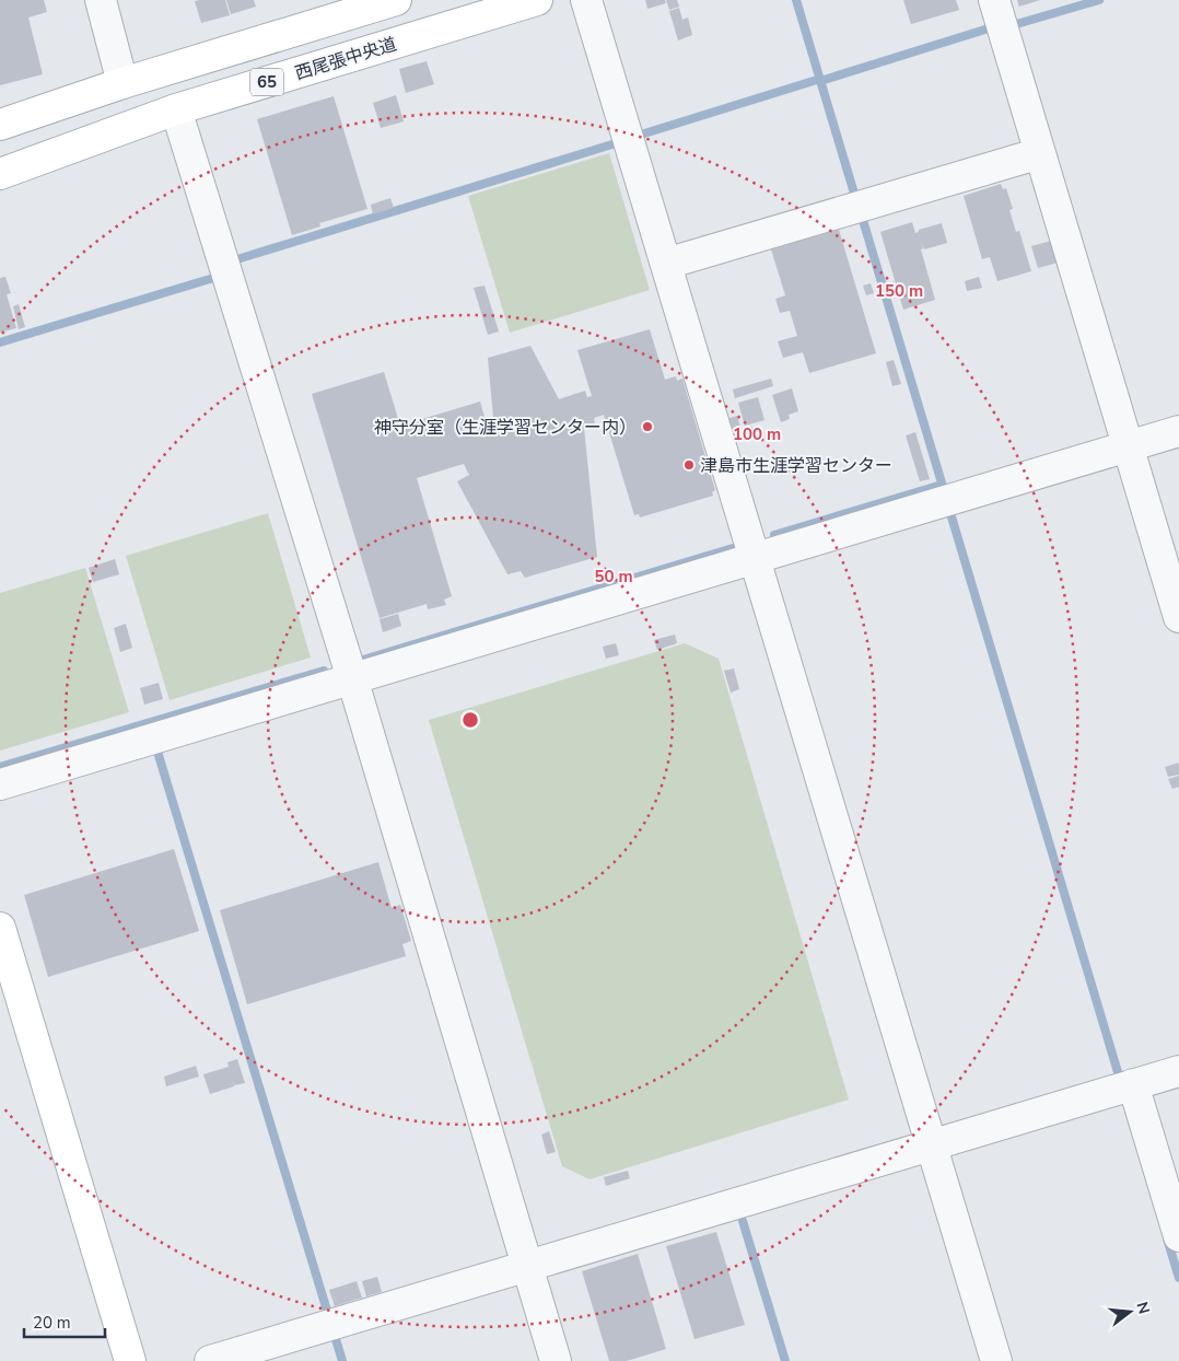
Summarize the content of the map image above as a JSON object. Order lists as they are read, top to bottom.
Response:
{
  "streets": {
    "main road": ["西尾張中央道", "65"]
  },
  "places": ["神守分室（生涯学習センター内）", "津島市生涯学習センター"],
  "scale_bar": "20 m",
  "north": "right",
  "rings": ["150 m", "100 m", "50 m"]
}
